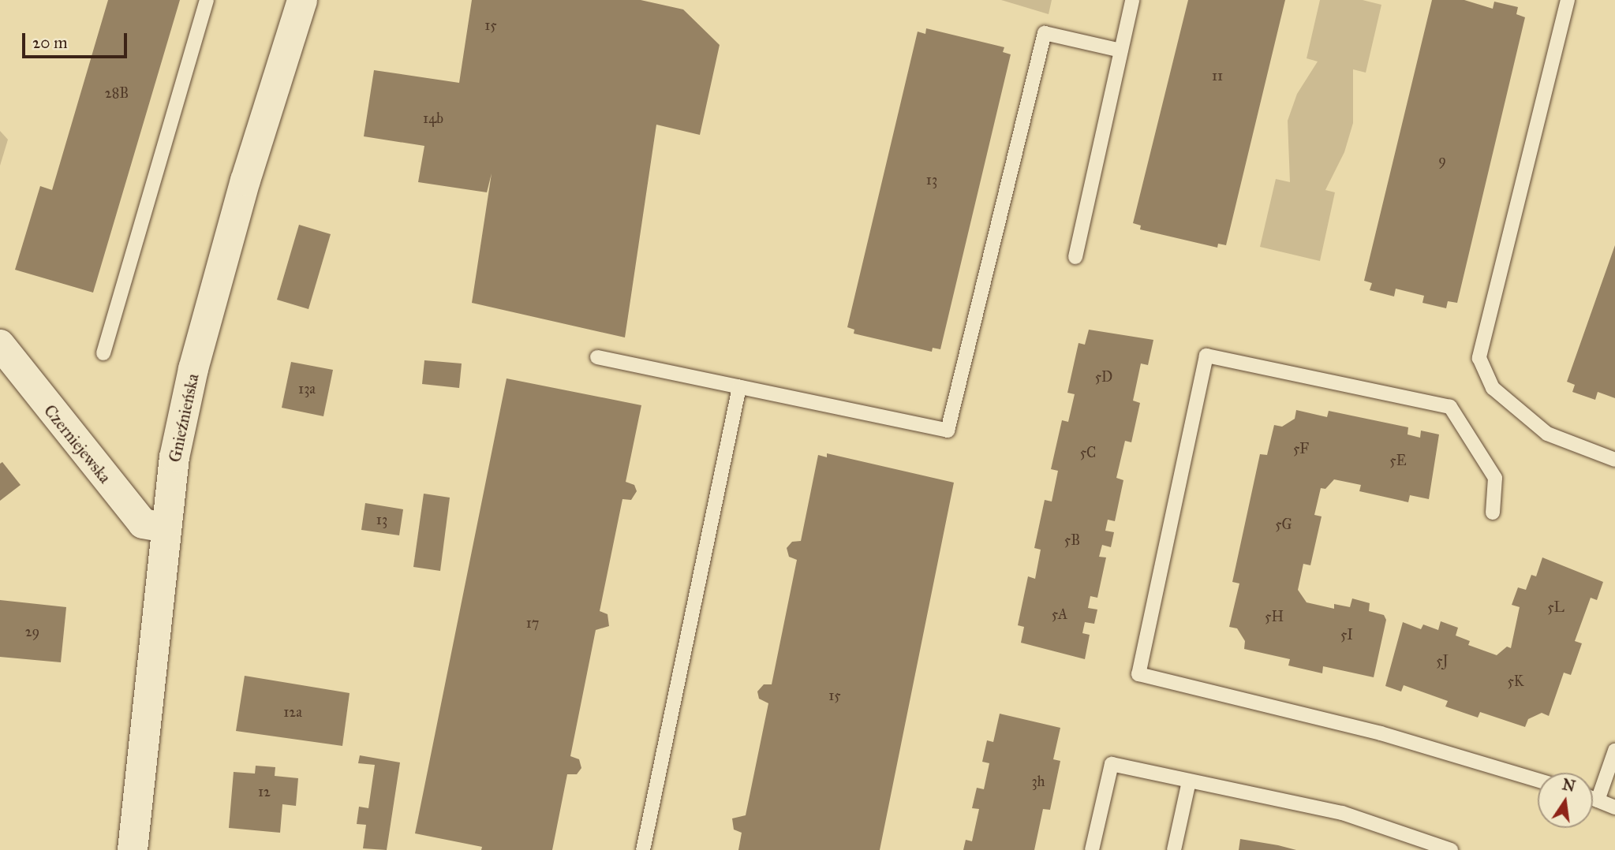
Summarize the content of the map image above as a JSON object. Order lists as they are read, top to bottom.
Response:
{
  "streets": {
    "street": ["Gnieźnieńska", "Czerniejewska"]
  },
  "crossings": [
    ["Gnieźnieńska", "Czerniejewska"]
  ],
  "house_numbers": [
    "15",
    "11",
    "28B",
    "14b",
    "9",
    "13",
    "5D",
    "13a",
    "5F",
    "5C",
    "5E",
    "13",
    "5G",
    "5B",
    "5L",
    "5A",
    "5H",
    "17",
    "29",
    "5I",
    "5J",
    "5K",
    "15",
    "12a",
    "3h",
    "12"
  ],
  "scale_bar": "20 m",
  "north": "top"
}
